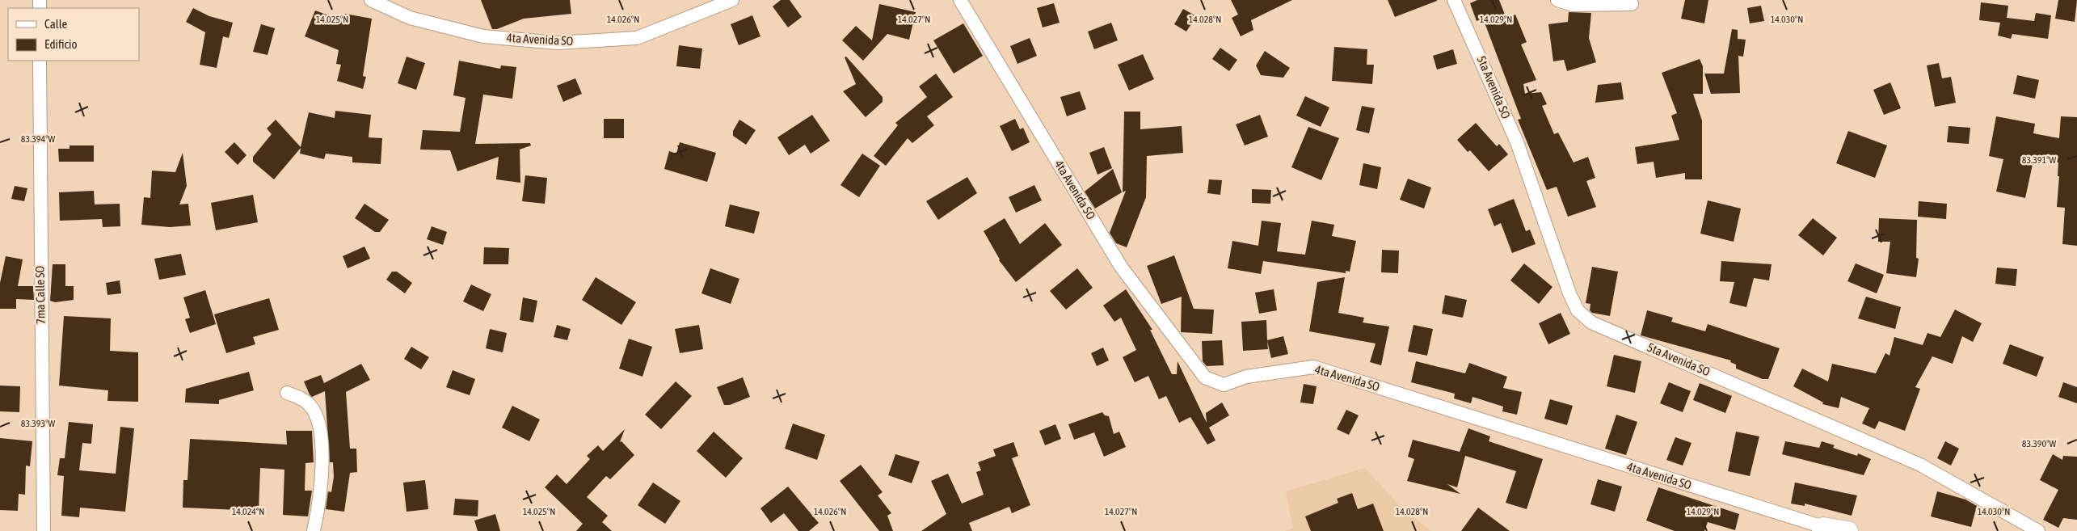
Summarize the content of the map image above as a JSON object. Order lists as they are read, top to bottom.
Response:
{
  "streets": {
    "street": ["4ta Avenida SO", "5ta Avenida SO", "7ma Calle SO"]
  },
  "legend": ["Calle", "Edificio"],
  "coordinates": [
    "14.026°N",
    "14.027°N",
    "14.028°N",
    "14.025°N",
    "14.029°N",
    "14.030°N",
    "83.394°W",
    "83.391°W",
    "83.393°W",
    "83.390°W",
    "14.024°N"
  ]
}
